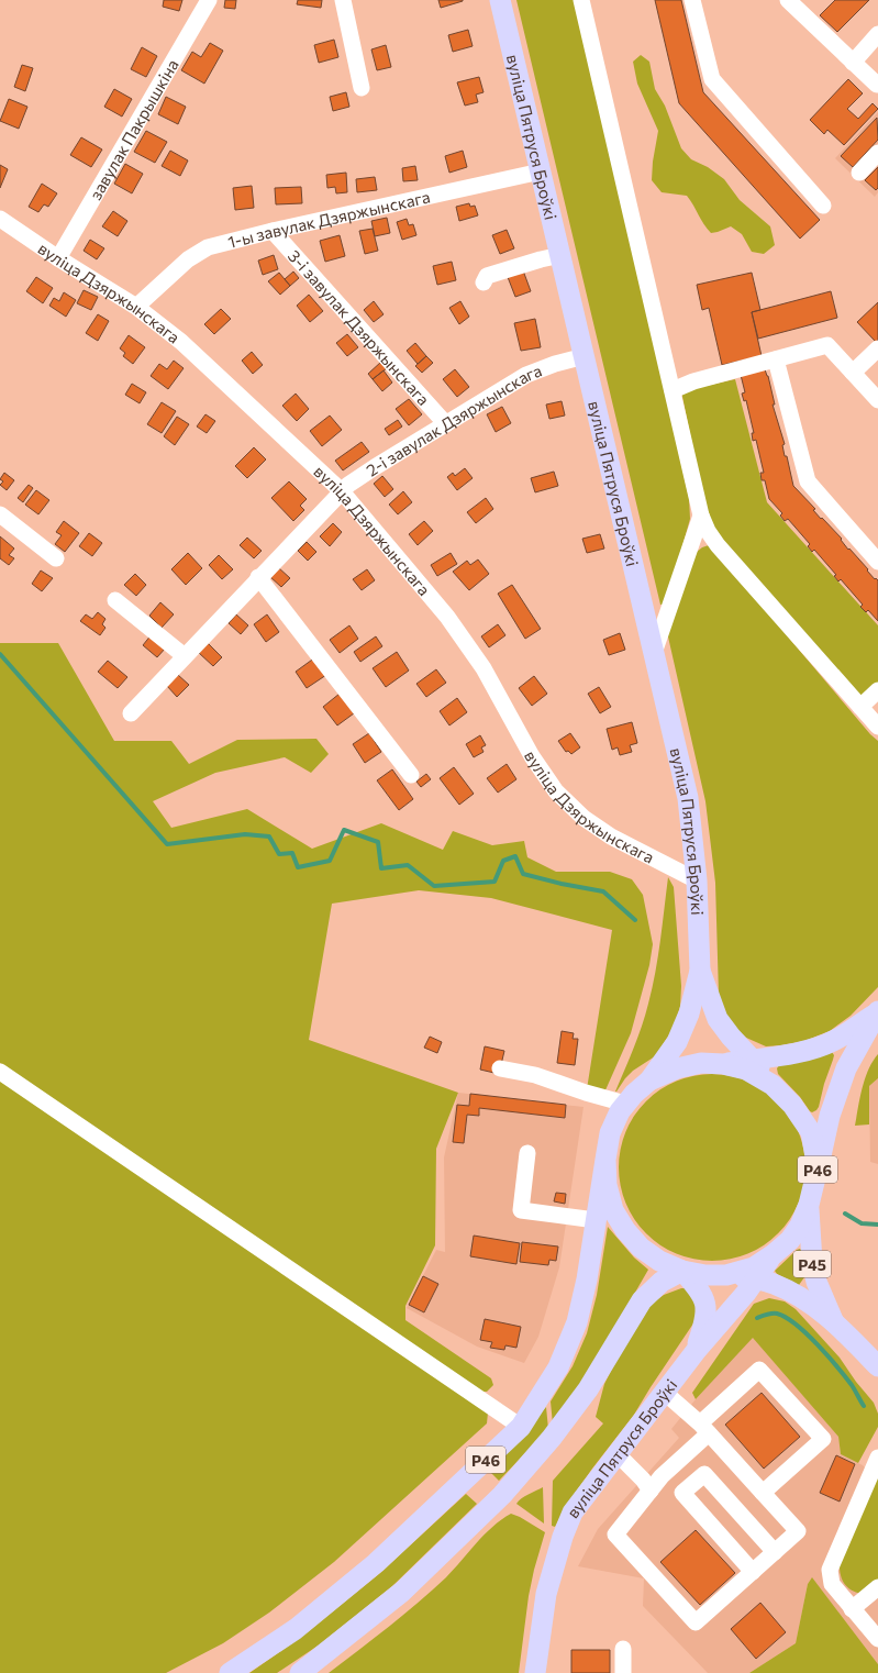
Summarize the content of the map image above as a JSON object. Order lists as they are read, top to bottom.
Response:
{
  "streets": {
    "main road": ["вуліца Пятруся Броўкі", "Р46", "Р45"],
    "street": [
      "завулак Пакрышкіна",
      "1-ы завулак Дзяржынскага",
      "вуліца Дзяржынскага",
      "3-і завулак Дзяржынскага",
      "2-і завулак Дзяржынскага"
    ]
  },
  "crossings": [
    ["завулак Пакрышкіна", "вуліца Дзяржынскага"],
    ["вуліца Пятруся Броўкі", "1-ы завулак Дзяржынскага"],
    ["вуліца Пятруся Броўкі", "вуліца Дзяржынскага"],
    ["вуліца Пятруся Броўкі", "2-і завулак Дзяржынскага"],
    ["вуліца Пятруся Броўкі", "Р46"],
    ["вуліца Пятруся Броўкі", "Р45"],
    ["1-ы завулак Дзяржынскага", "вуліца Дзяржынскага"],
    ["1-ы завулак Дзяржынскага", "3-і завулак Дзяржынскага"],
    ["вуліца Дзяржынскага", "2-і завулак Дзяржынскага"],
    ["3-і завулак Дзяржынскага", "2-і завулак Дзяржынскага"],
    ["Р46", "Р45"]
  ]
}
